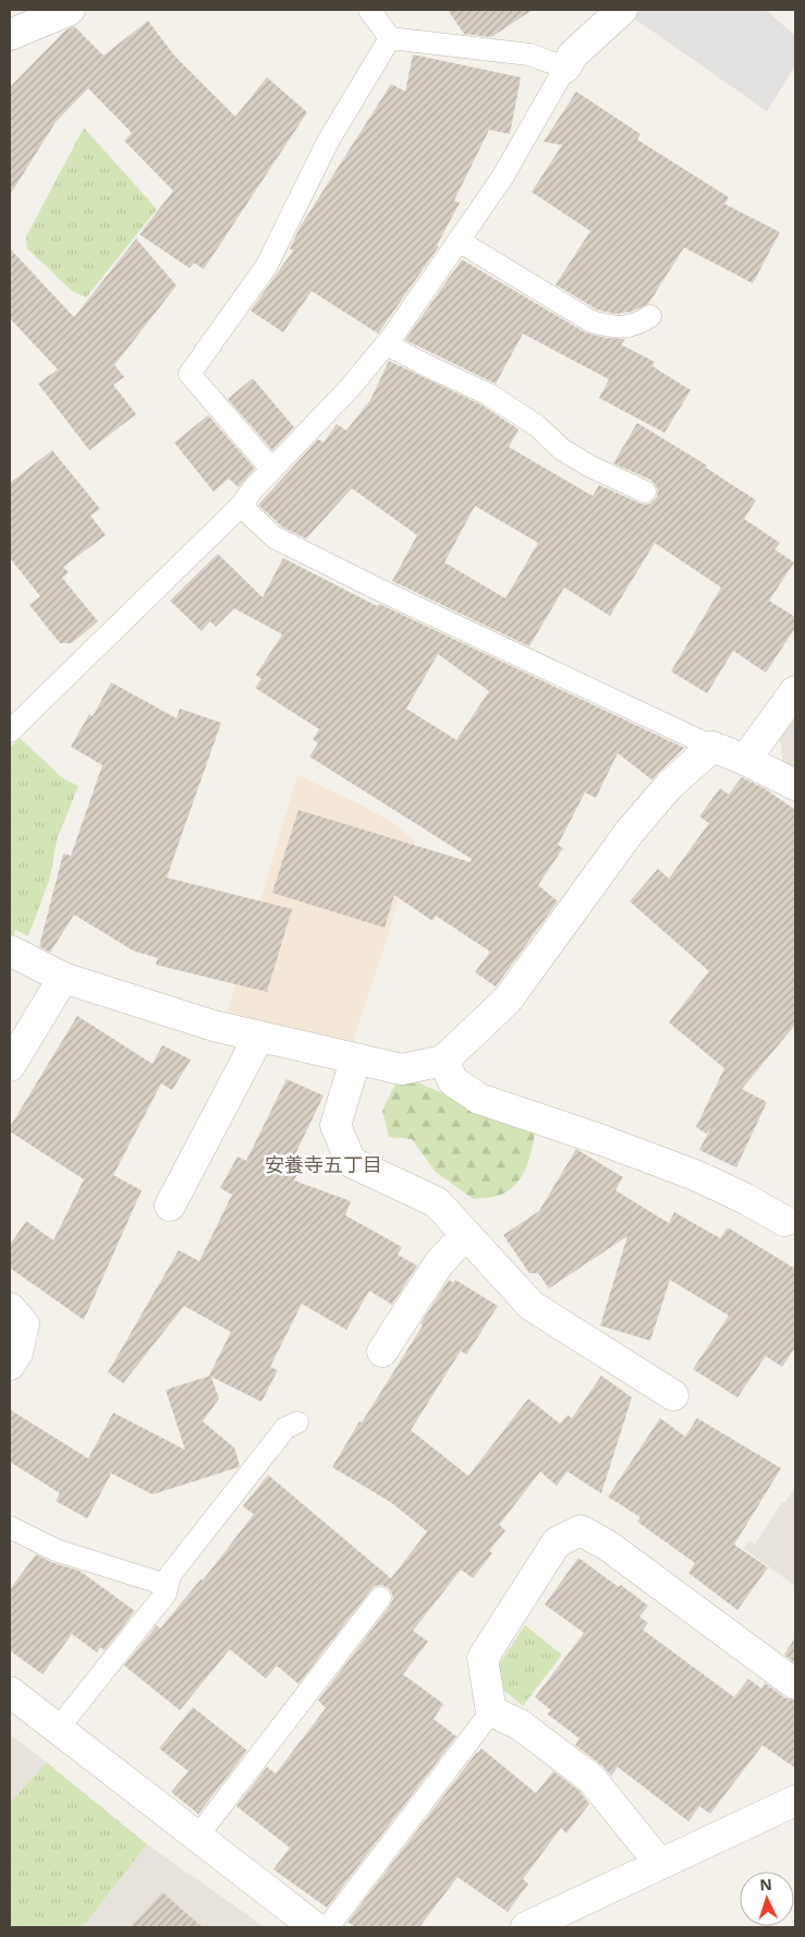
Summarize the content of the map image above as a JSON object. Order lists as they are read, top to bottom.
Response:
{
  "districts": ["安養寺五丁目"],
  "north": "top"
}
